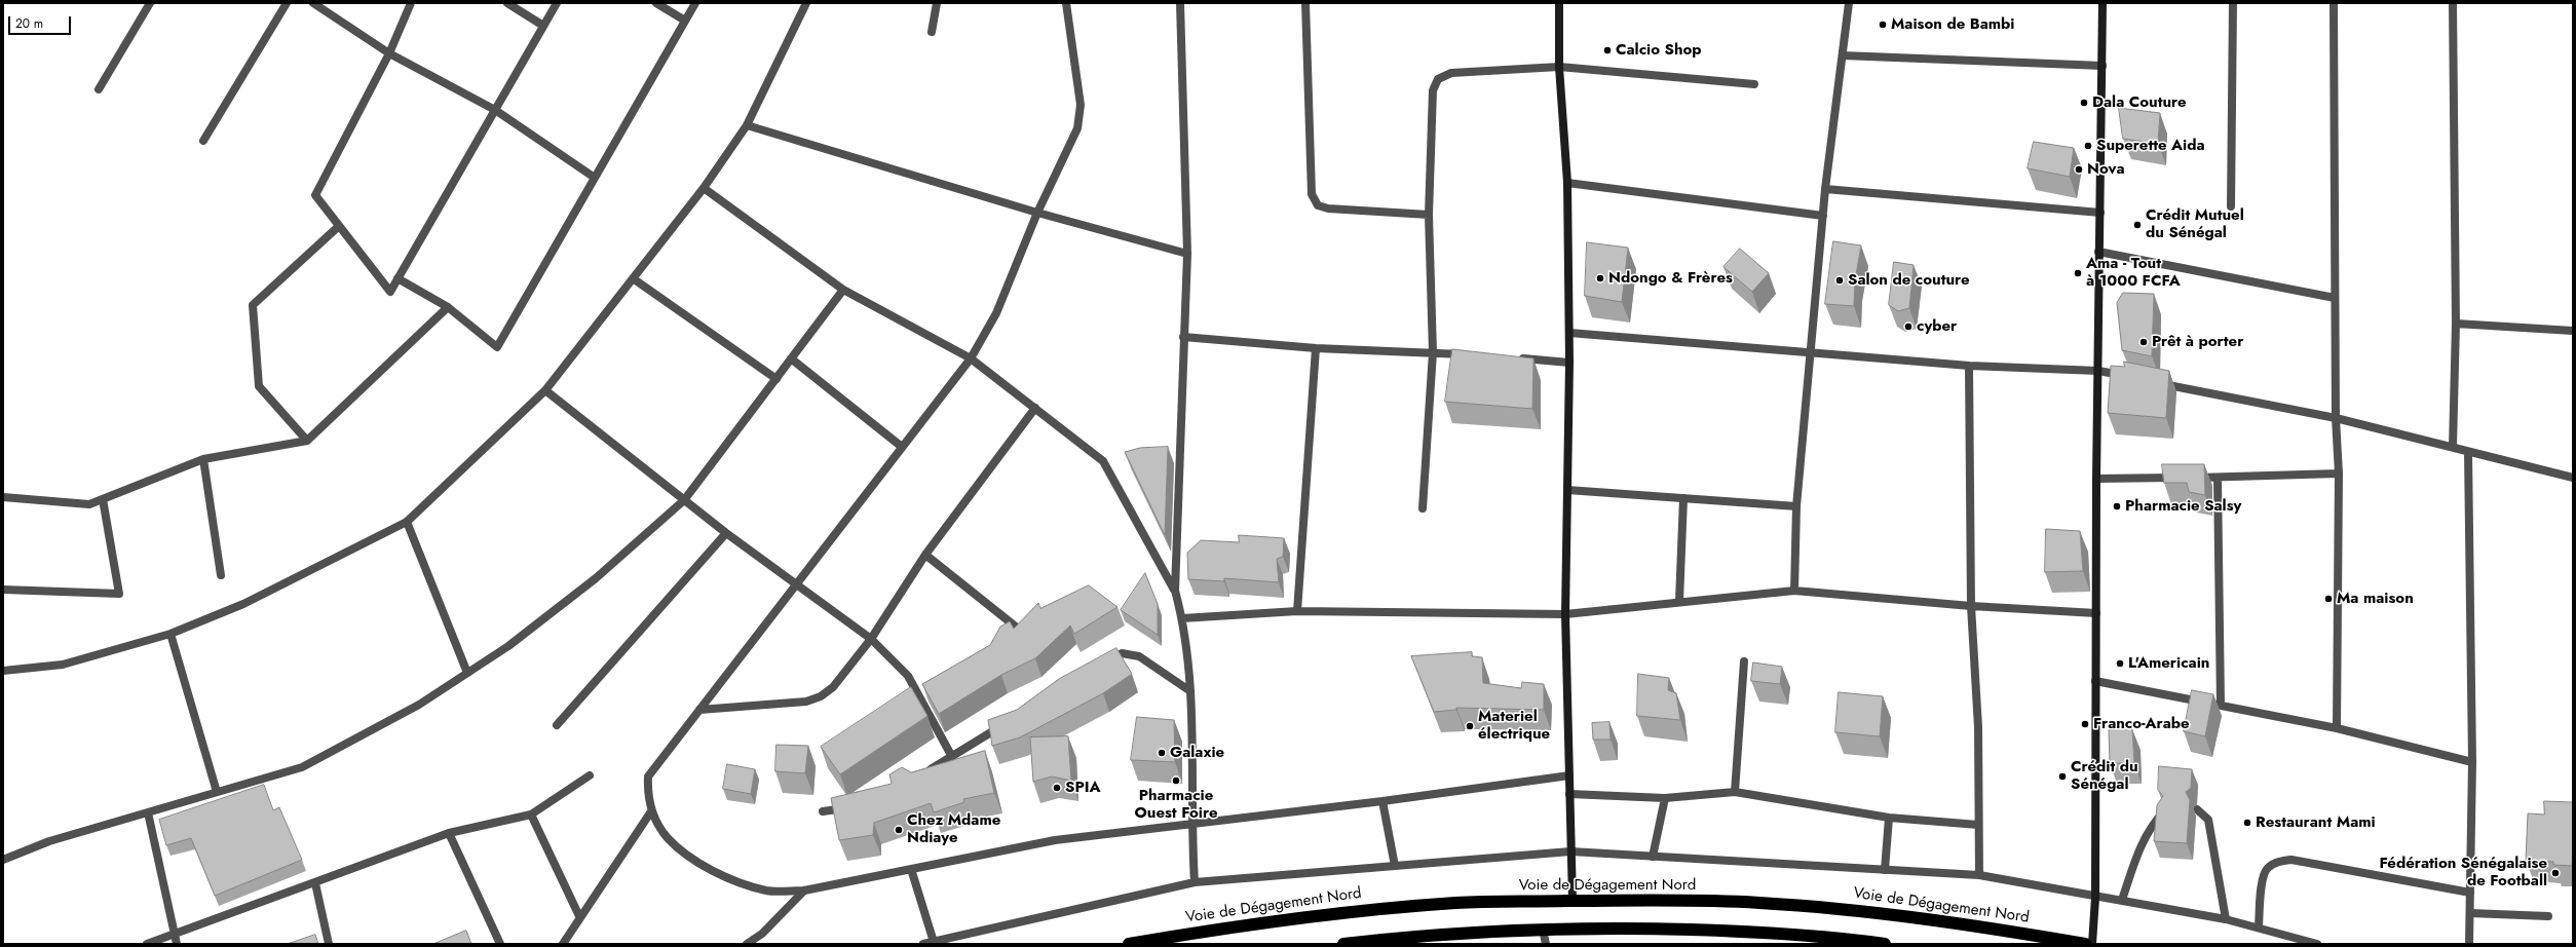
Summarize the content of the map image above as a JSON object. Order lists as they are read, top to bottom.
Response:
{
  "streets": {
    "highway": ["Voie de Dégagement Nord"]
  },
  "places": [
    "Maison de Bambi",
    "Calcio Shop",
    "Dala Couture",
    "Superette Aida",
    "Nova",
    "Crédit Mutuel du Sénégal",
    "Ama - Tout à 1000 FCFA",
    "Ndongo & Frères",
    "Salon de couture",
    "cyber",
    "Prêt à porter",
    "Pharmacie Salsy",
    "Ma maison",
    "L'Americain",
    "Franco-Arabe",
    "Materiel électrique",
    "Galaxie",
    "Crédit du Sénégal",
    "Pharmacie Ouest Foire",
    "SPIA",
    "Restaurant Mami",
    "Chez Mdame Ndiaye",
    "Fédération Sénégalaise de Football"
  ],
  "scale_bar": "20 m"
}
